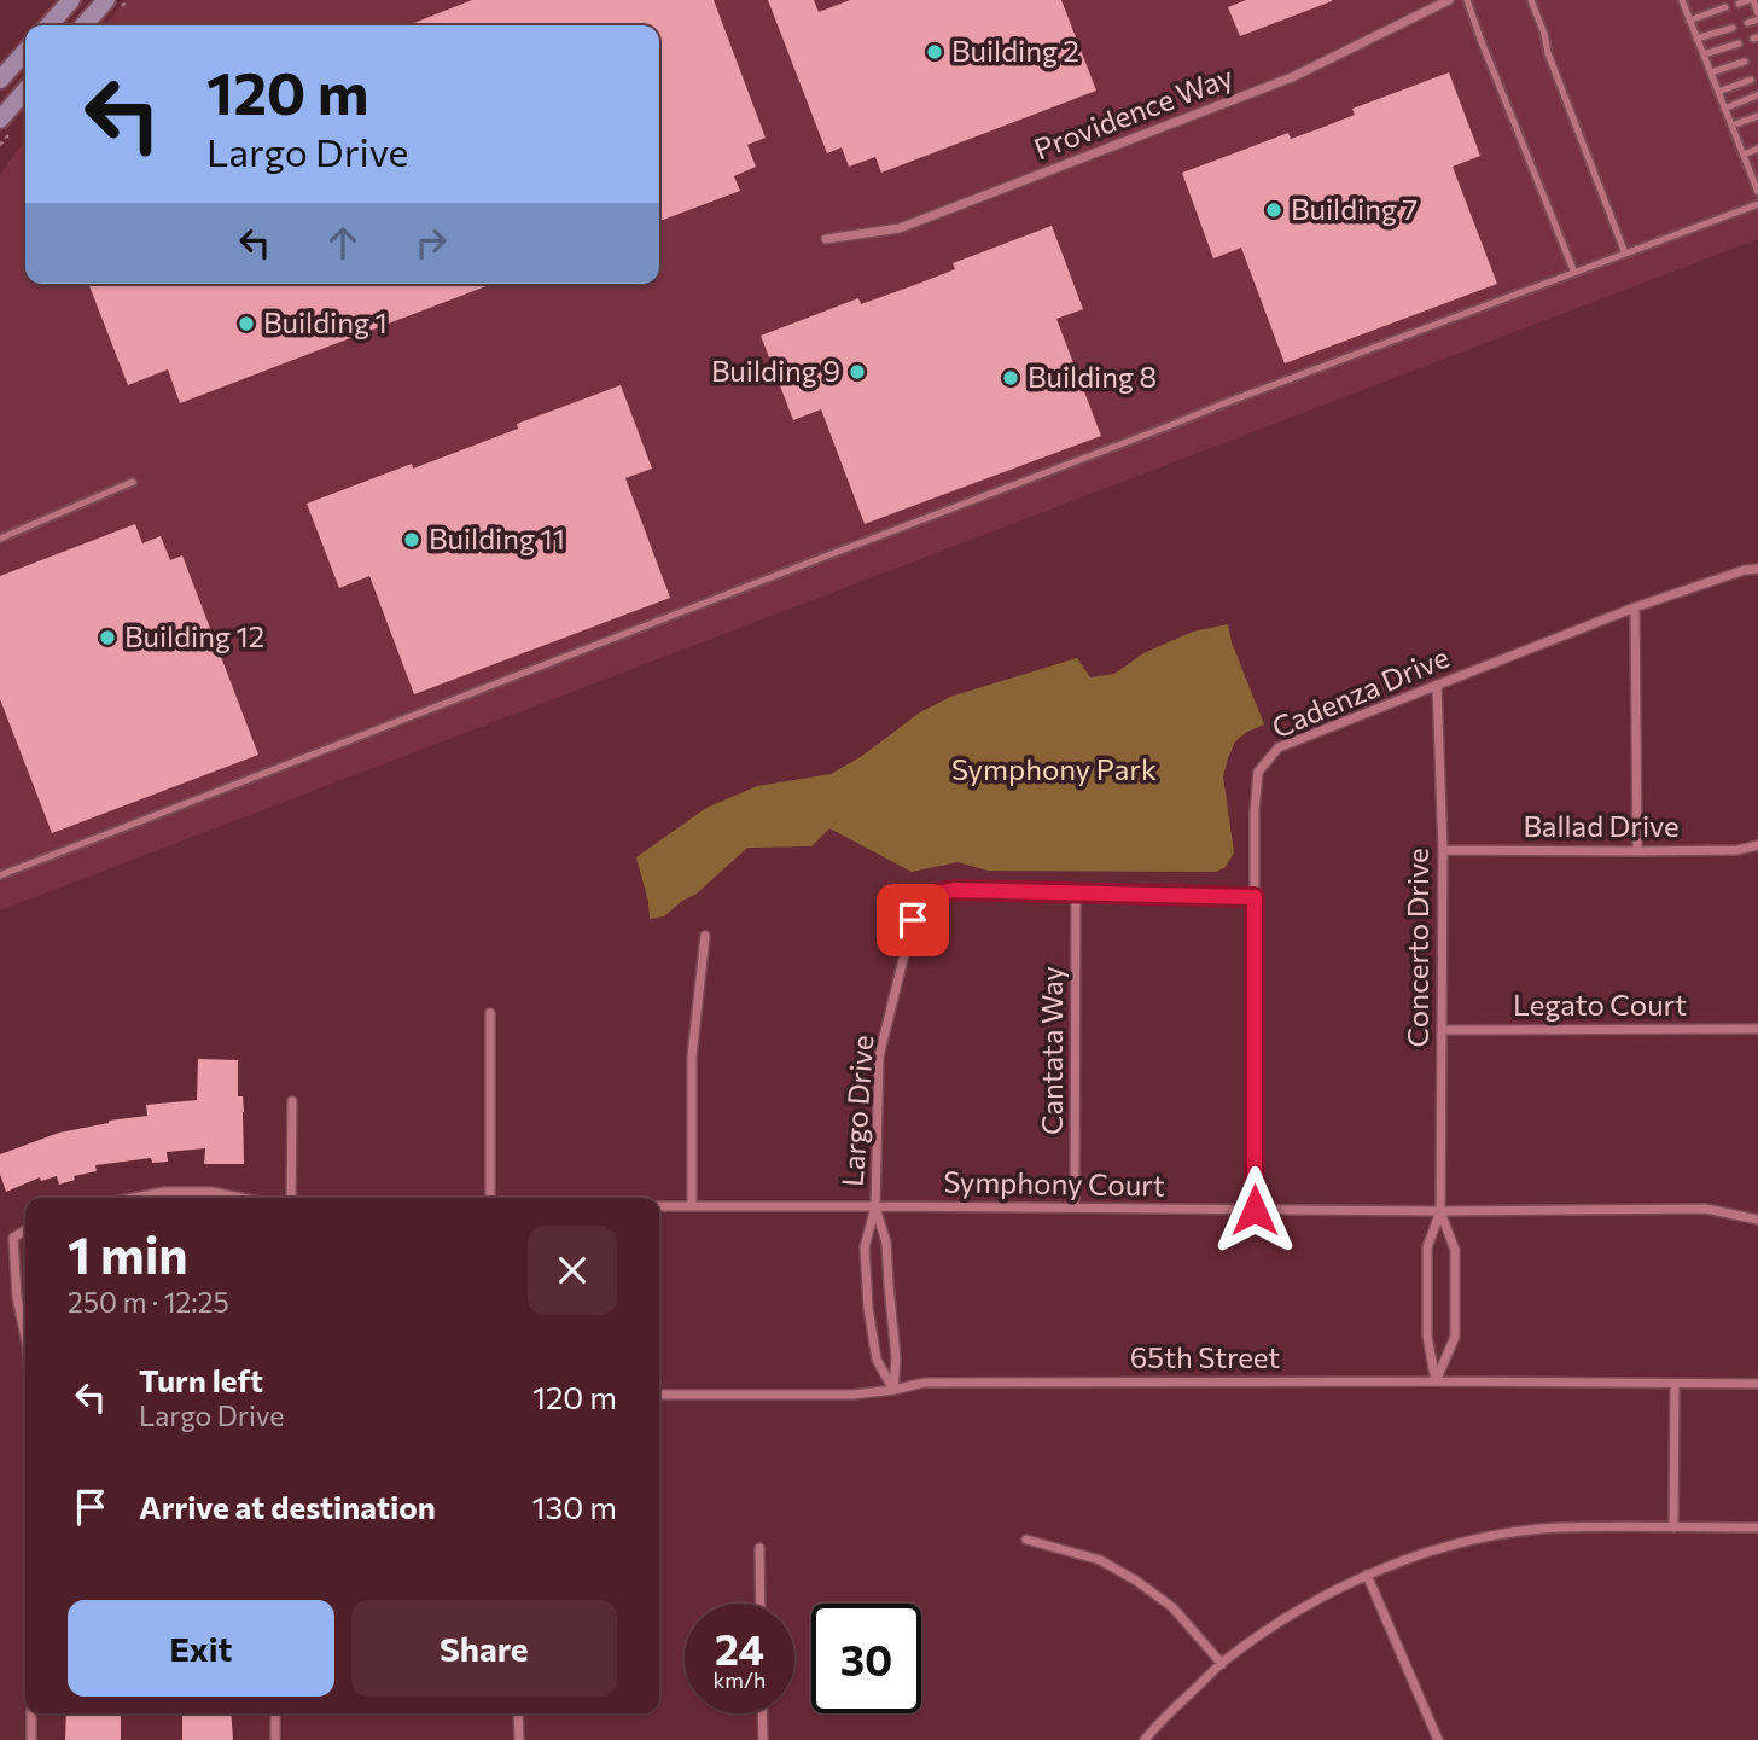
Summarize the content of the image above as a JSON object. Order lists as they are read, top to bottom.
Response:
{
  "streets": {
    "street": [
      "Providence Way",
      "Cadenza Drive",
      "Ballad Drive",
      "Concerto Drive",
      "Legato Court",
      "Cantata Way",
      "Largo Drive",
      "Symphony Court",
      "65th Street"
    ]
  },
  "crossings": [
    ["Cadenza Drive", "Concerto Drive"],
    ["Cadenza Drive", "Largo Drive"],
    ["Cadenza Drive", "Symphony Court"],
    ["Ballad Drive", "Concerto Drive"],
    ["Concerto Drive", "Legato Court"],
    ["Concerto Drive", "Symphony Court"],
    ["Concerto Drive", "65th Street"],
    ["Cantata Way", "Largo Drive"],
    ["Cantata Way", "Symphony Court"],
    ["Largo Drive", "Symphony Court"],
    ["Largo Drive", "65th Street"]
  ],
  "parks": ["Symphony Park"],
  "places": [
    "Building 2",
    "Building 7",
    "Building 1",
    "Building 9",
    "Building 8",
    "Building 11",
    "Building 12"
  ],
  "page": {
    "turn": ["120 m", "Largo Drive"],
    "heading": ["1 min", "250 m · 12:25"],
    "list": [
      {
        "name": "Turn left",
        "note": "Largo Drive",
        "value": "120 m"
      },
      {
        "name": "Arrive at destination",
        "value": "130 m"
      }
    ],
    "buttons": ["Exit", "Share"],
    "speed": "24 km/h",
    "limit": "30"
  }
}
